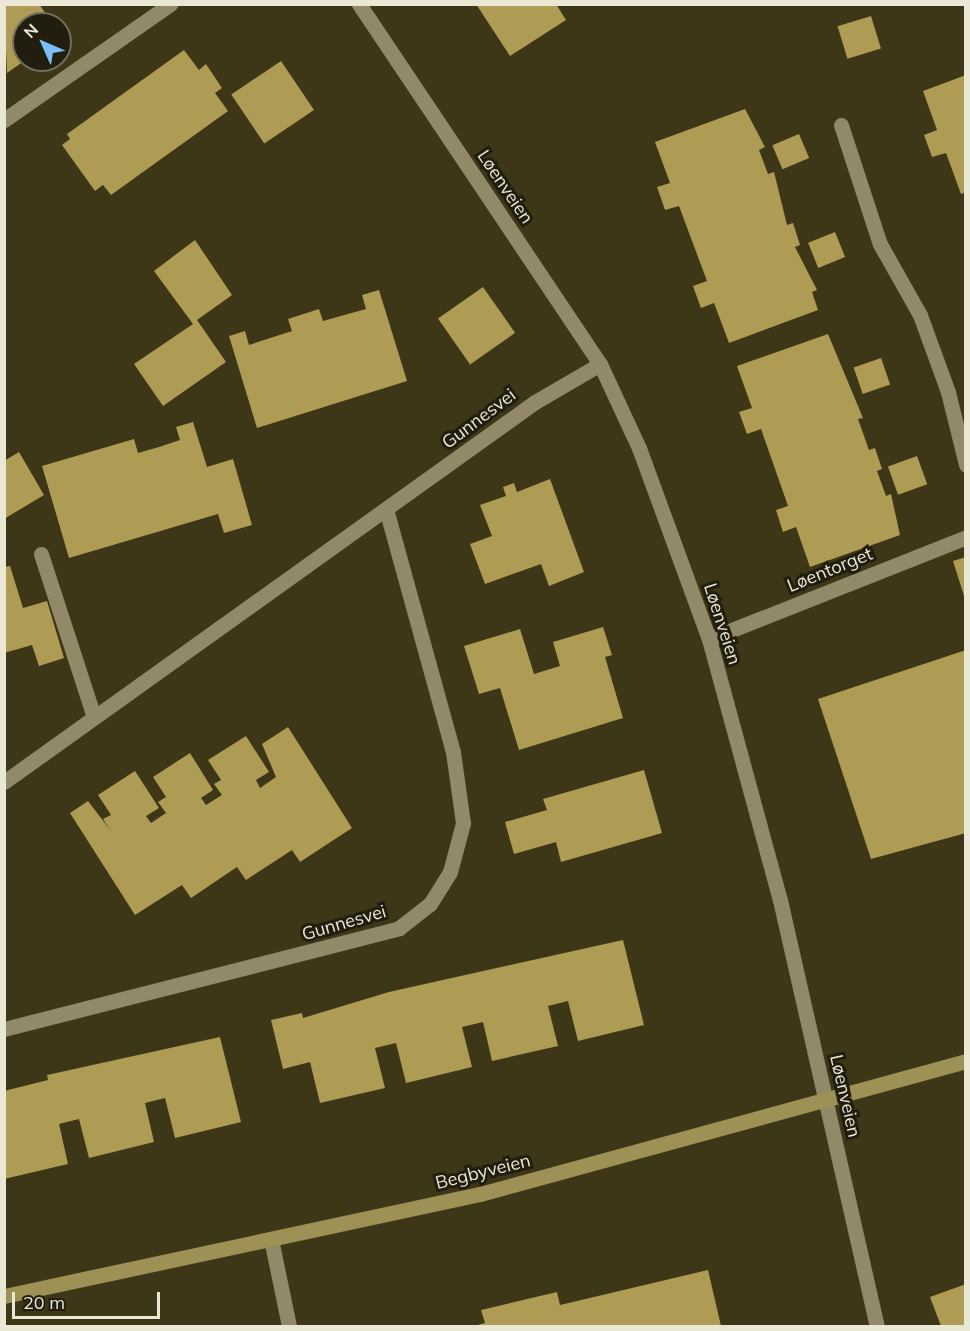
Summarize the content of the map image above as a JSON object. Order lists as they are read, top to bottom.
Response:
{
  "streets": {
    "street": [
      "Løenveien",
      "Gunnesvei",
      "Løentorget",
      "Begbyveien"
    ]
  },
  "crossings": [
    ["Løenveien", "Gunnesvei"],
    ["Løenveien", "Løentorget"],
    ["Løenveien", "Begbyveien"]
  ],
  "scale_bar": "20 m",
  "north": "top left"
}
